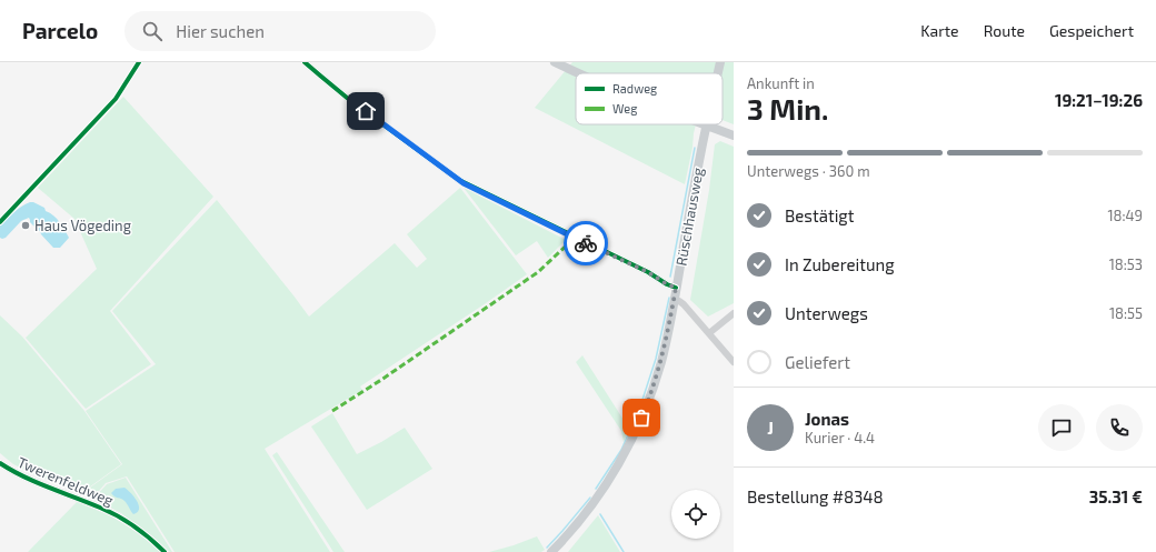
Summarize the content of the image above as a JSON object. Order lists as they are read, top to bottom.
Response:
{
  "streets": {
    "main road": ["Rüschhausweg"],
    "street": ["Twerenfeldweg"]
  },
  "places": ["Haus Vögeding"],
  "legend": ["Radweg", "Weg"],
  "page": {
    "header": "Parcelo",
    "search": "Hier suchen",
    "nav": ["Karte", "Route", "Gespeichert"],
    "heading": ["3 Min.", "Ankunft in", "19:21–19:26"],
    "panel": [
      "Jonas",
      "Kurier · 4.4",
      "Bestellung #8348",
      "35.31 €"
    ],
    "bar": "Unterwegs · 360 m",
    "list": [
      ["Bestätigt", "18:49"],
      ["In Zubereitung", "18:53"],
      ["Unterwegs", "18:55"],
      "Geliefert"
    ],
    "round": "J"
  }
}
